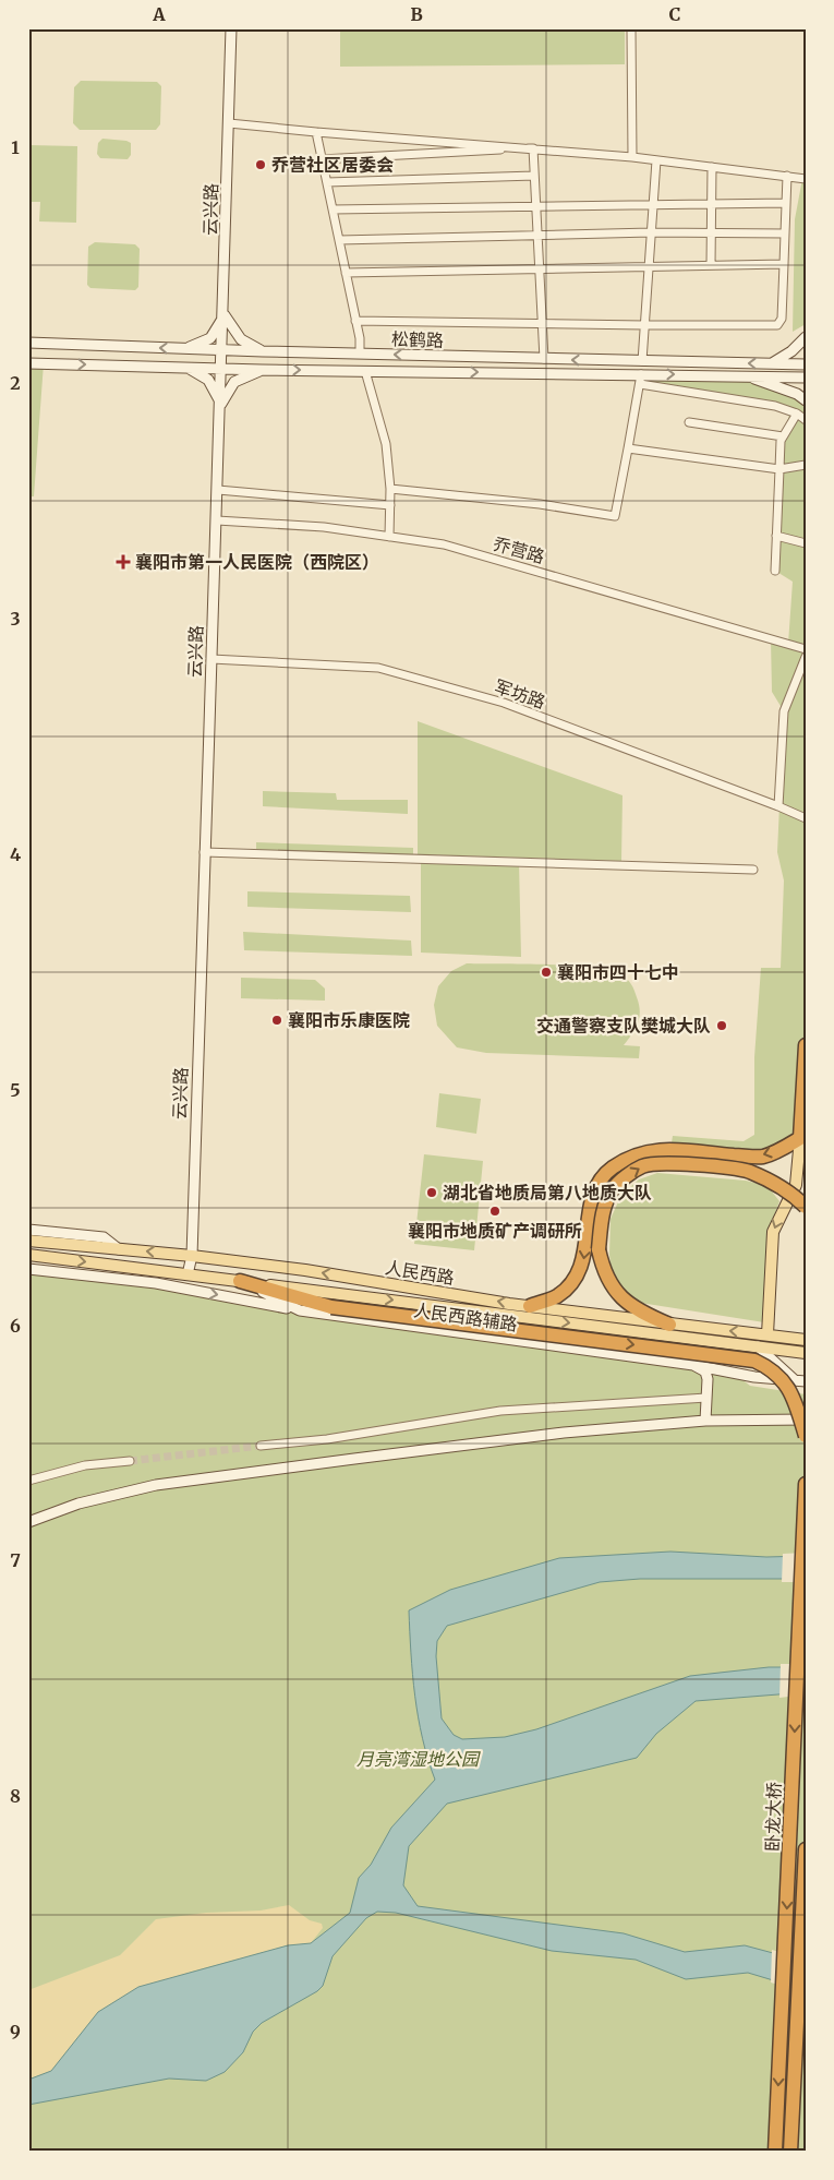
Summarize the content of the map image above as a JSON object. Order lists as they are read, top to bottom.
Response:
{
  "streets": {
    "highway": ["卧龙大桥"],
    "main road": [
      "云兴路",
      "松鹤路",
      "人民西路",
      "人民西路辅路"
    ],
    "street": ["乔营路", "军坊路"]
  },
  "crossings": [
    ["云兴路", "松鹤路"],
    ["云兴路", "乔营路"],
    ["云兴路", "军坊路"],
    ["云兴路", "人民西路"],
    ["人民西路", "人民西路辅路"]
  ],
  "parks": ["月亮湾湿地公园"],
  "places": {
    "other": [
      "乔营社区居委会",
      "襄阳市四十七中",
      "襄阳市乐康医院",
      "交通警察支队樊城大队",
      "湖北省地质局第八地质大队",
      "襄阳市地质矿产调研所"
    ],
    "health": ["襄阳市第一人民医院（西院区）"]
  },
  "grid": {
    "columns": ["A", "B", "C"],
    "rows": [
      "1",
      "2",
      "3",
      "4",
      "5",
      "6",
      "7",
      "8",
      "9"
    ]
  }
}
